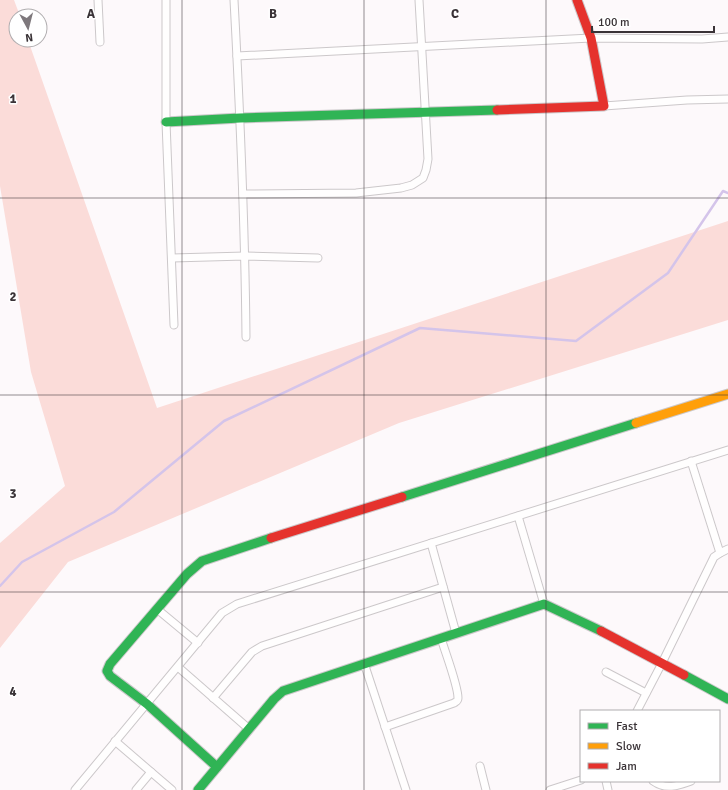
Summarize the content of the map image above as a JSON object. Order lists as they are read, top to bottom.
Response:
{
  "legend": ["Fast", "Slow", "Jam"],
  "scale_bar": "100 m",
  "north": "bottom",
  "grid": {
    "columns": ["A", "B", "C"],
    "rows": [
      "1",
      "2",
      "3",
      "4"
    ]
  }
}
